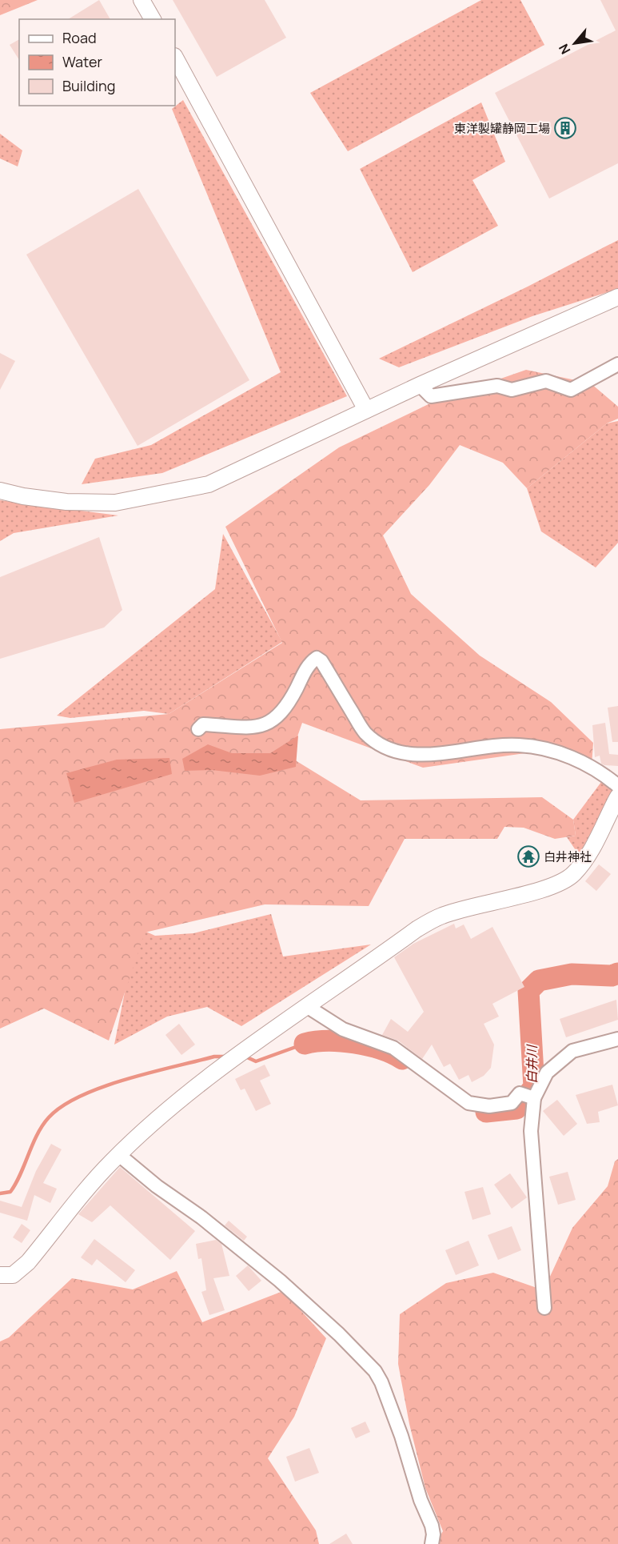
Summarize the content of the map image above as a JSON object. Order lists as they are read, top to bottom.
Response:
{
  "water": ["白井川"],
  "places": {
    "building": ["東洋製罐静岡工場"],
    "temple": ["白井神社"]
  },
  "legend": ["Road", "Water", "Building"],
  "north": "bottom left"
}
